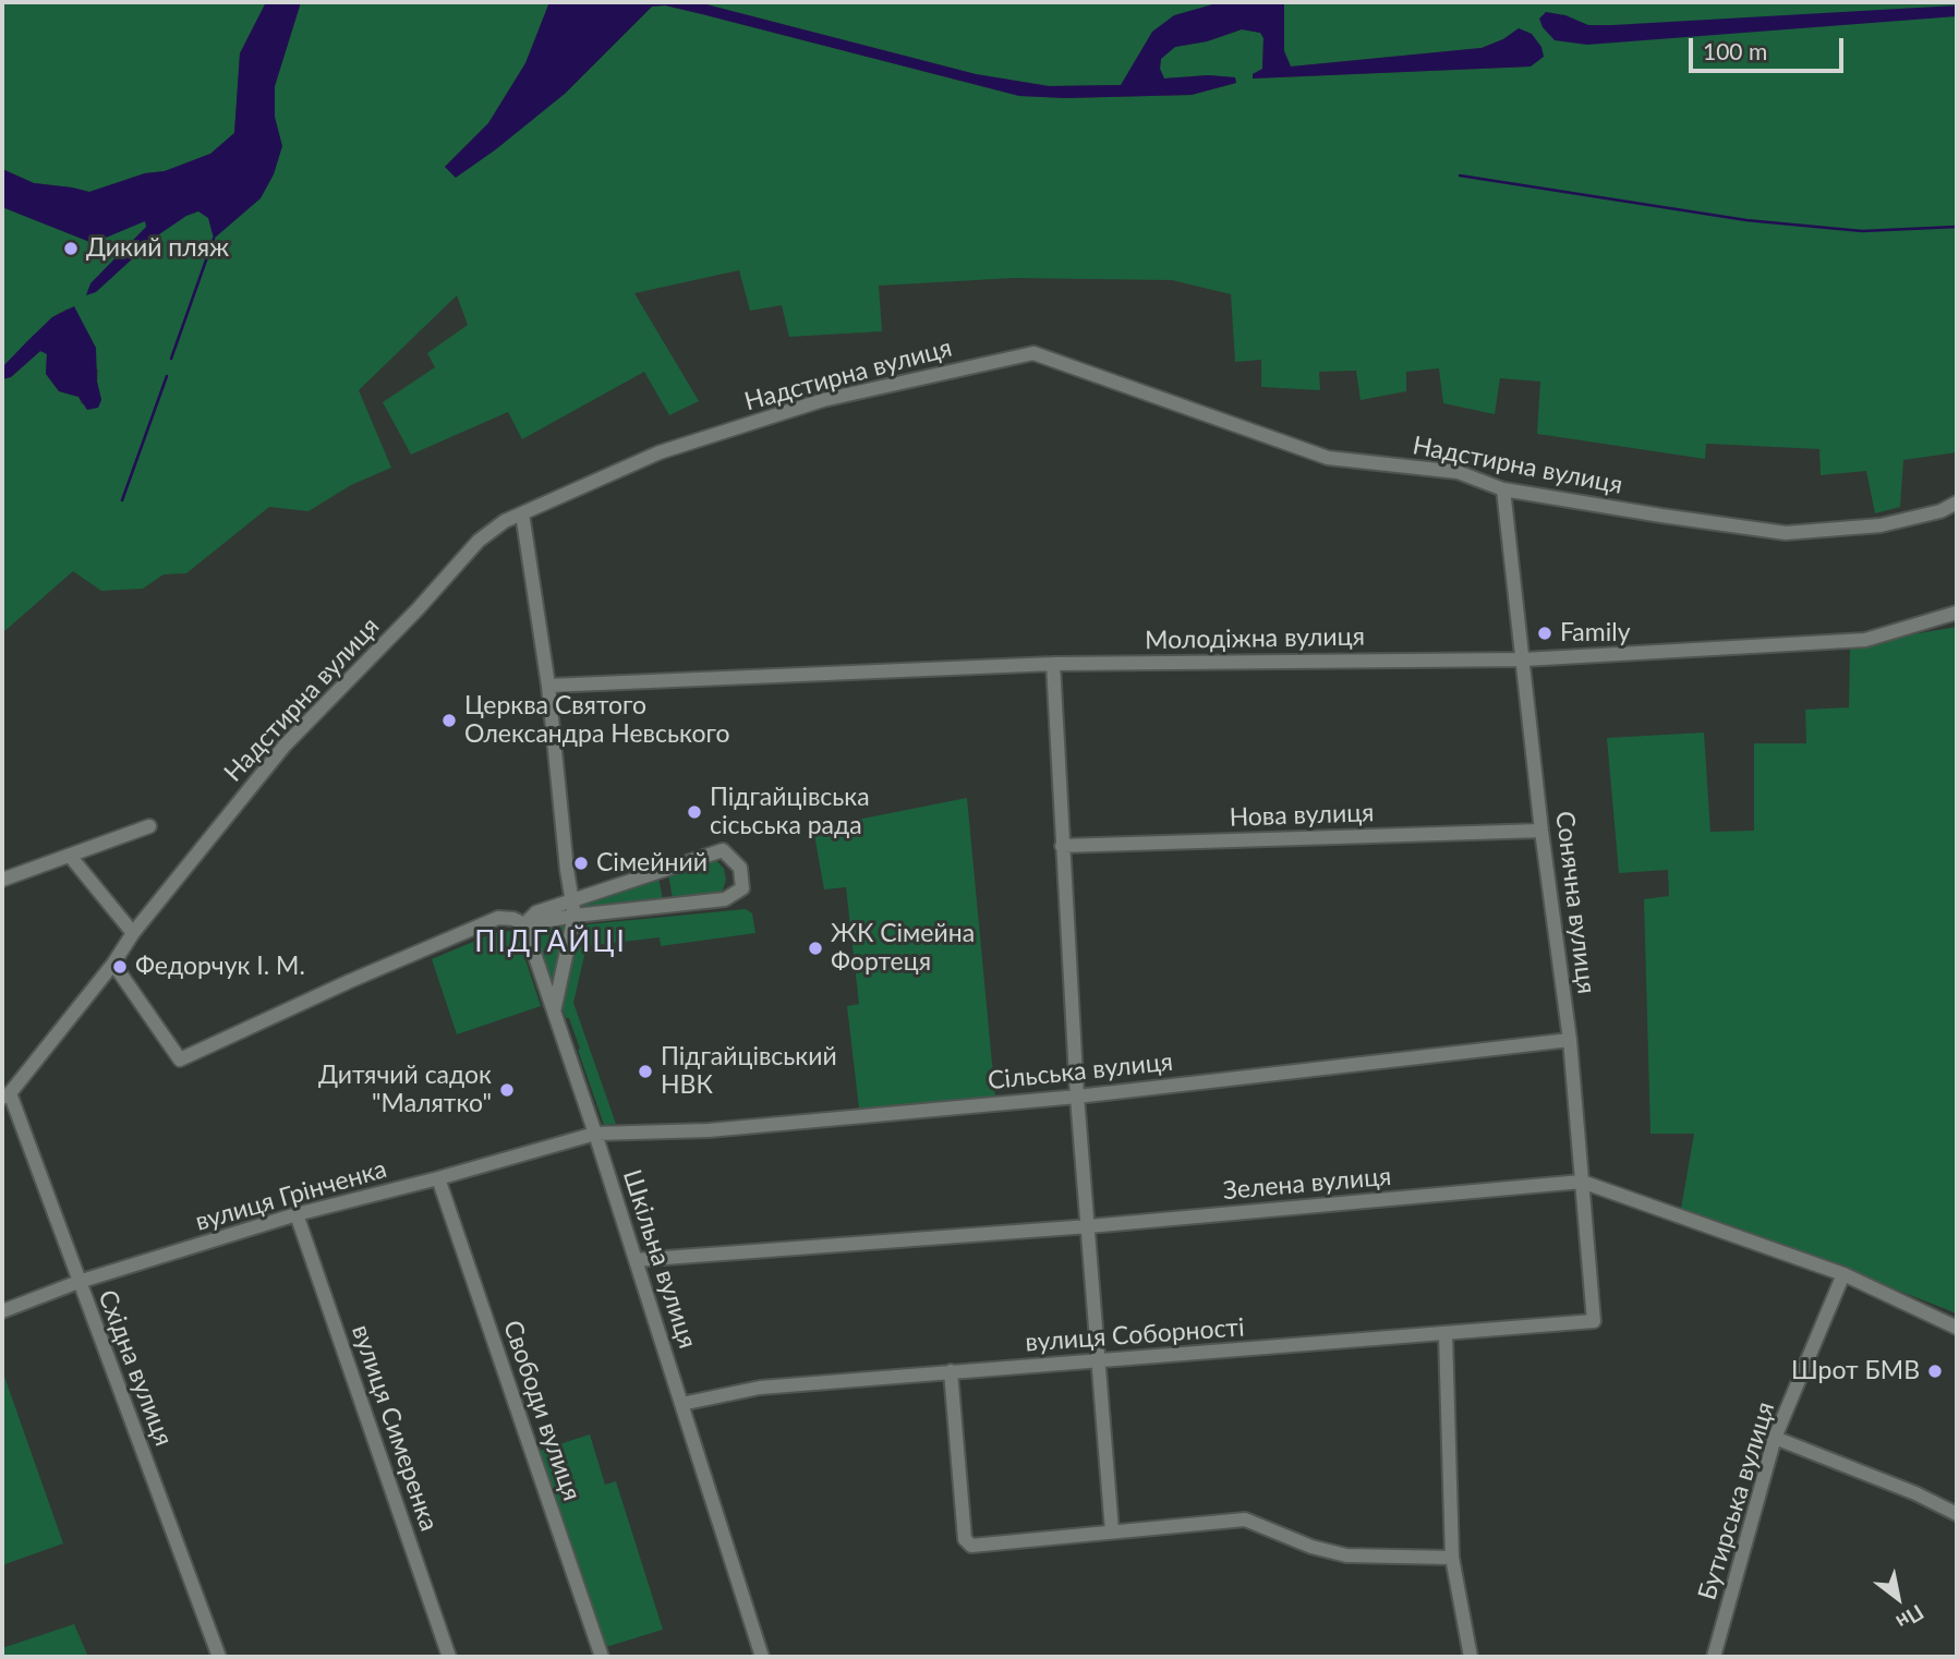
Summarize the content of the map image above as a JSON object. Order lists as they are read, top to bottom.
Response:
{
  "streets": {
    "street": [
      "Надстирна вулиця",
      "Молодіжна вулиця",
      "Нова вулиця",
      "Сонячна вулиця",
      "Сільська вулиця",
      "Зелена вулиця",
      "вулиця Грінченка",
      "Шкільна вулиця",
      "вулиця Соборності",
      "Східна вулиця",
      "Свободи вулиця",
      "вулиця Симеренка",
      "Бутирська вулиця"
    ]
  },
  "crossings": [
    ["Надстирна вулиця", "Сонячна вулиця"],
    ["Надстирна вулиця", "Східна вулиця"],
    ["Молодіжна вулиця", "Сонячна вулиця"],
    ["Нова вулиця", "Сонячна вулиця"],
    ["Сонячна вулиця", "Сільська вулиця"],
    ["Сонячна вулиця", "Зелена вулиця"],
    ["Сонячна вулиця", "вулиця Соборності"],
    ["Сільська вулиця", "вулиця Грінченка"],
    ["Сільська вулиця", "Шкільна вулиця"],
    ["Зелена вулиця", "Шкільна вулиця"],
    ["Зелена вулиця", "Бутирська вулиця"],
    ["вулиця Грінченка", "Шкільна вулиця"],
    ["вулиця Грінченка", "Східна вулиця"],
    ["вулиця Грінченка", "Свободи вулиця"],
    ["вулиця Грінченка", "вулиця Симеренка"],
    ["Шкільна вулиця", "вулиця Соборності"]
  ],
  "districts": ["ПІДГАЙЦІ"],
  "places": [
    "Дикий пляж",
    "Family",
    "Церква Святого Олександра Невського",
    "Підгайцівська сісьська рада",
    "Сімейний",
    "ЖК Сімейна Фортеця",
    "Федорчук І. М.",
    "Підгайцівський НВК",
    "Дитячий садок \"Малятко\"",
    "Шрот БМВ"
  ],
  "scale_bar": "100 m",
  "north": "bottom right"
}
